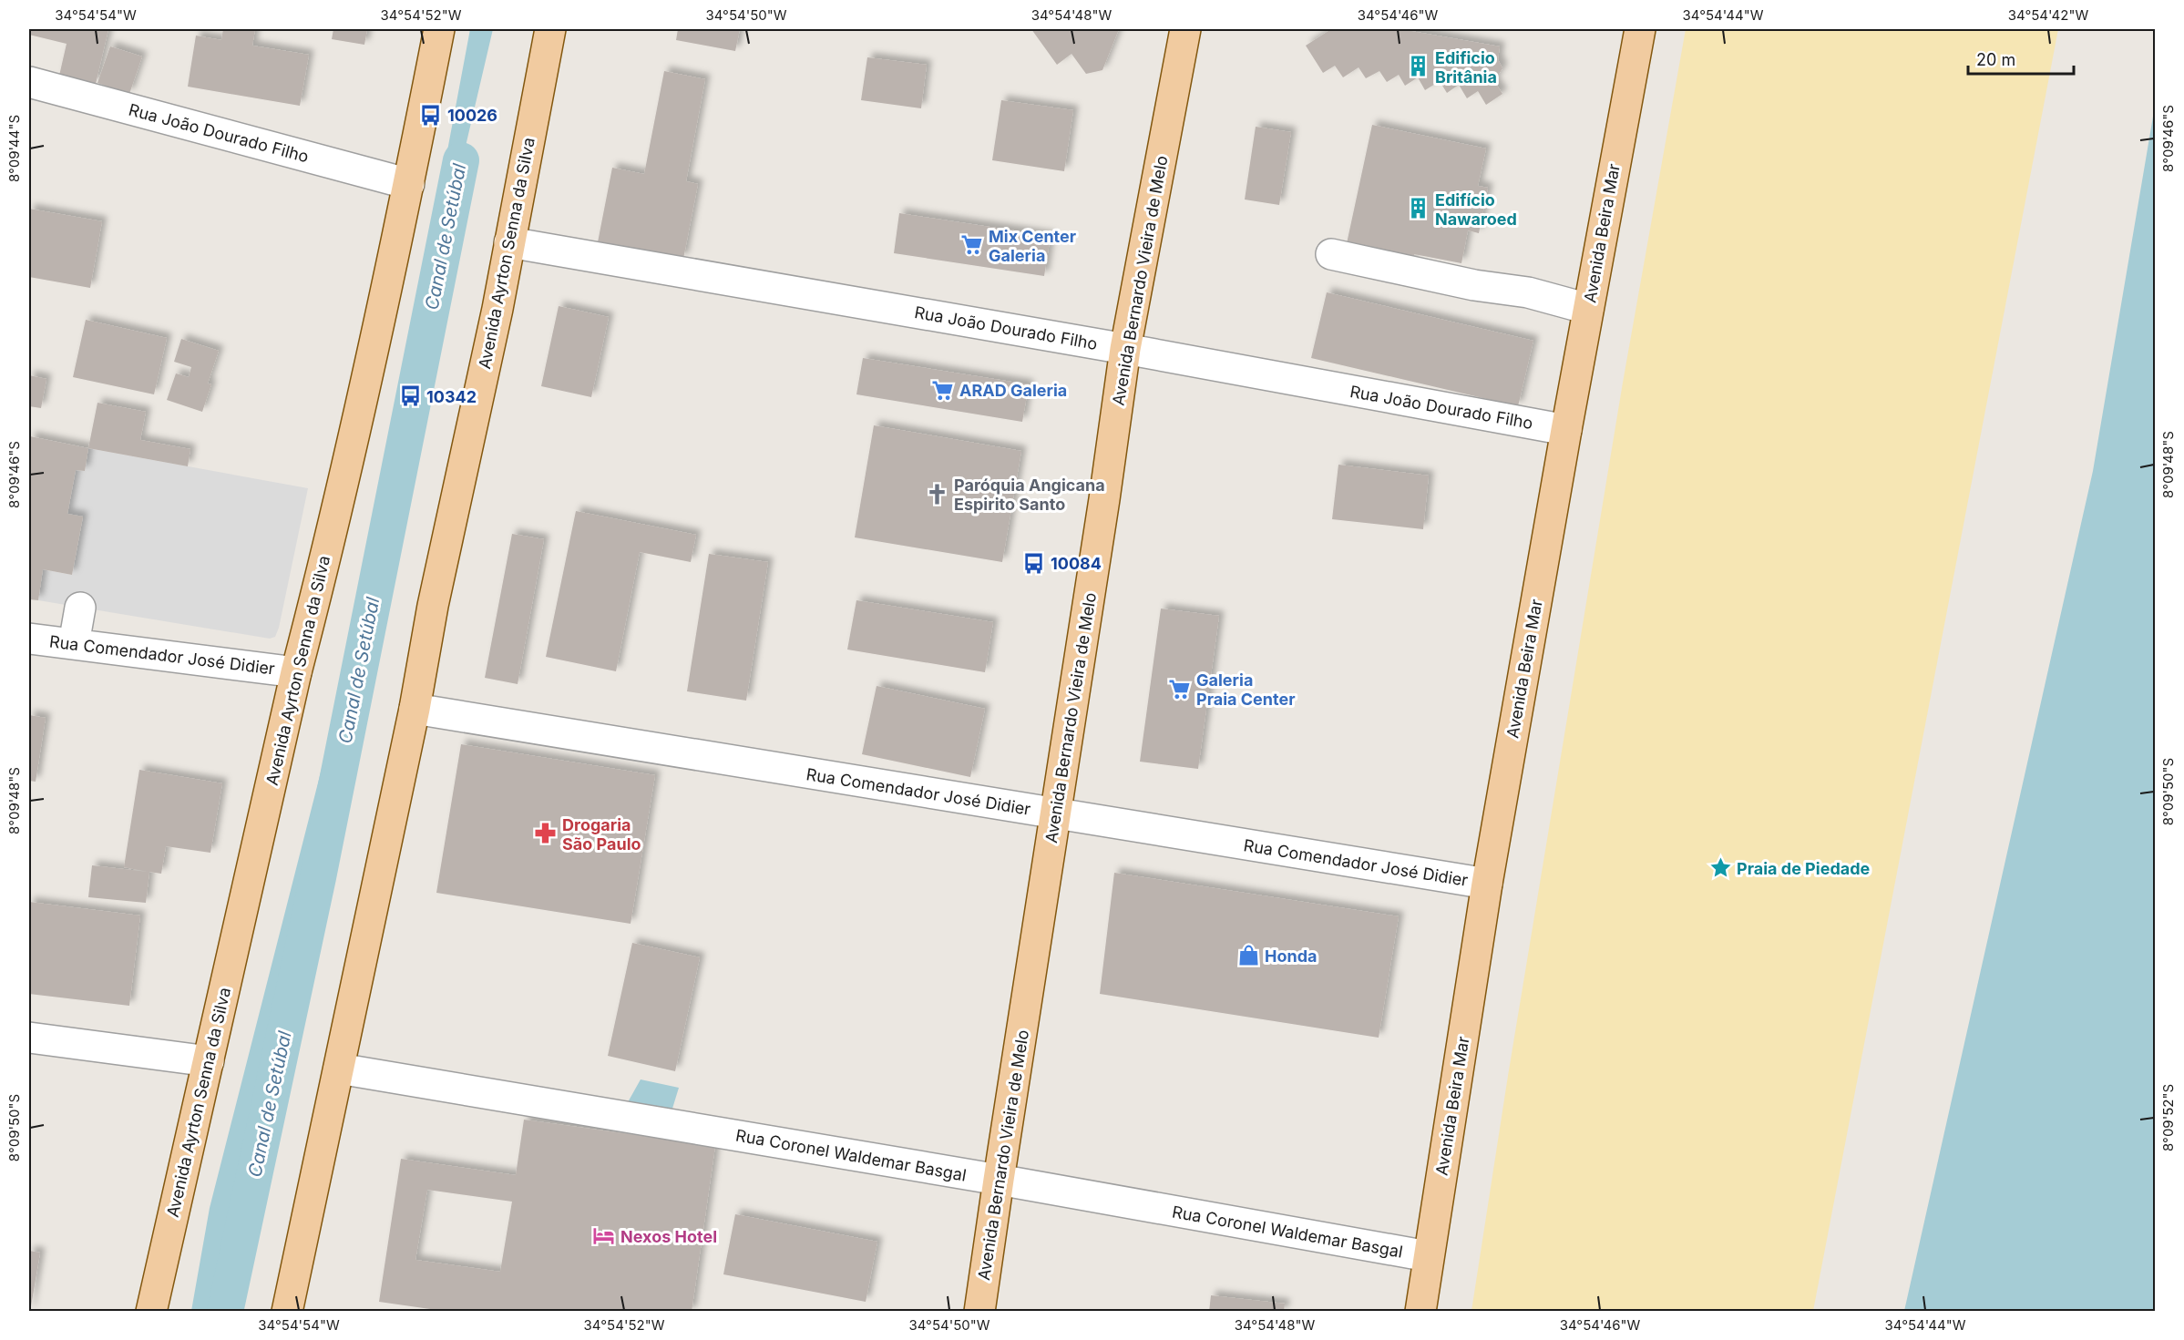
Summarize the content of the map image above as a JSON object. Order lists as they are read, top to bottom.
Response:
{
  "streets": {
    "main road": ["Avenida Beira Mar", "Avenida Ayrton Senna da Silva", "Avenida Bernardo Vieira de Melo"],
    "street": ["Rua João Dourado Filho", "Rua Comendador José Didier", "Rua Coronel Waldemar Basgal"]
  },
  "crossings": [
    ["Rua João Dourado Filho", "Avenida Beira Mar"],
    ["Rua João Dourado Filho", "Avenida Ayrton Senna da Silva"],
    ["Rua João Dourado Filho", "Avenida Bernardo Vieira de Melo"],
    ["Avenida Beira Mar", "Rua Comendador José Didier"],
    ["Avenida Beira Mar", "Rua Coronel Waldemar Basgal"],
    ["Avenida Ayrton Senna da Silva", "Rua Comendador José Didier"],
    ["Avenida Ayrton Senna da Silva", "Rua Coronel Waldemar Basgal"],
    ["Avenida Bernardo Vieira de Melo", "Rua Comendador José Didier"],
    ["Avenida Bernardo Vieira de Melo", "Rua Coronel Waldemar Basgal"]
  ],
  "water": ["Canal de Setúbal"],
  "places": {
    "building": ["Edificio Britânia", "Edifício Nawaroed"],
    "bus stop": ["10026", "10342", "10084"],
    "supermarket": ["Mix Center Galeria", "ARAD Galeria", "Galeria Praia Center"],
    "church": ["Paróquia Angicana Espirito Santo"],
    "pharmacy": ["Drogaria São Paulo"],
    "place": ["Praia de Piedade"],
    "shop": ["Honda"],
    "hotel": ["Nexos Hotel"]
  },
  "scale_bar": "20 m",
  "coordinates": [
    "34°54'54\"W",
    "34°54'52\"W",
    "34°54'50\"W",
    "34°54'48\"W",
    "34°54'46\"W",
    "34°54'44\"W",
    "34°54'42\"W",
    "8°09'46\"S",
    "8°09'44\"S",
    "8°09'48\"S",
    "8°09'50\"S",
    "8°09'52\"S"
  ]
}
